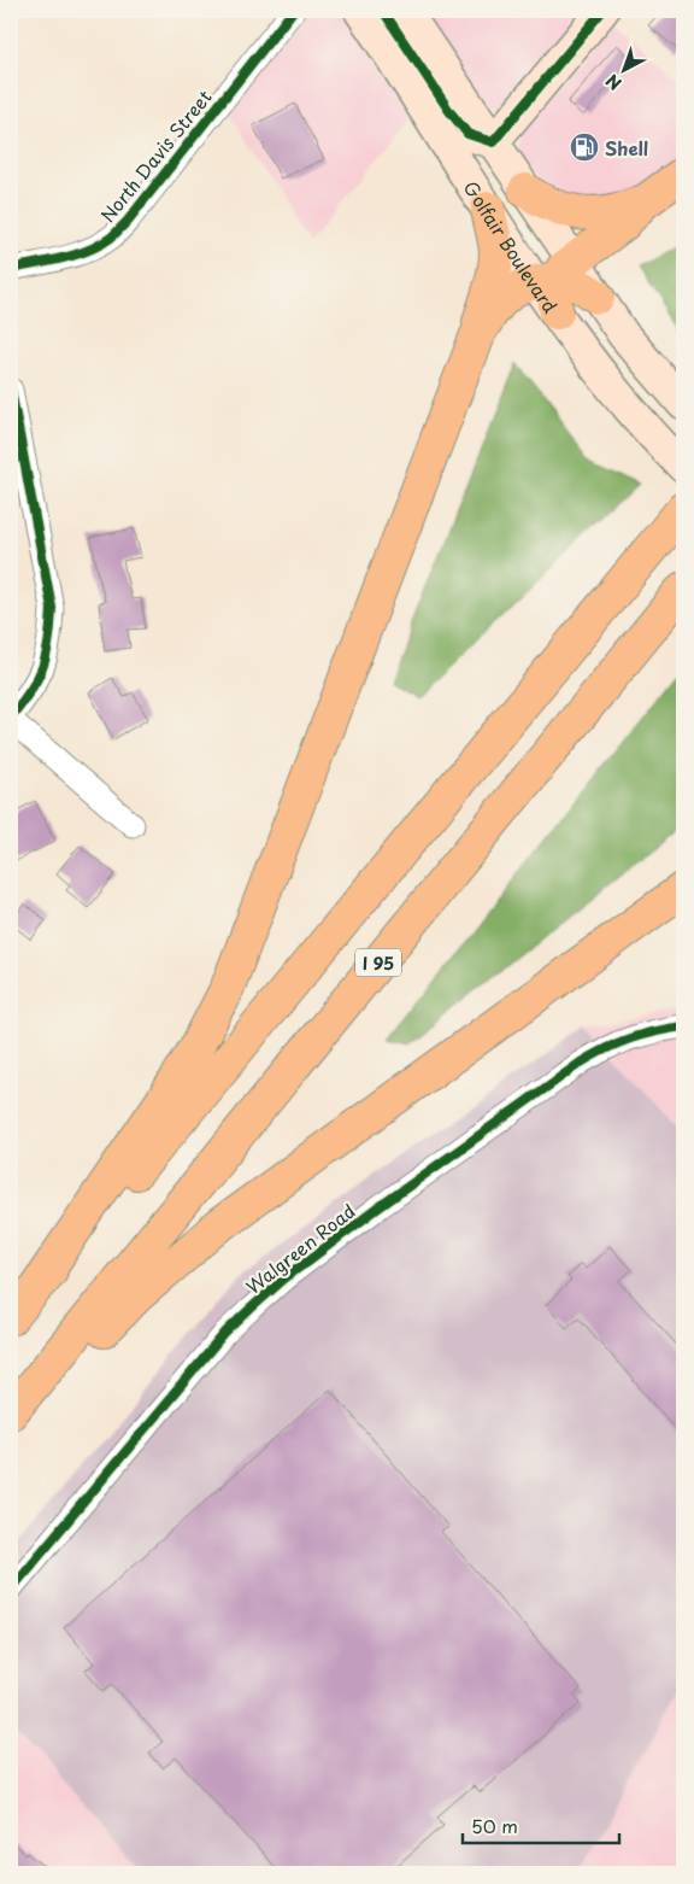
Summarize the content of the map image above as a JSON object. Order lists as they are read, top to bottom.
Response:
{
  "streets": {
    "highway": ["I 95"],
    "main road": ["Golfair Boulevard"],
    "street": ["North Davis Street", "Walgreen Road"]
  },
  "places": {
    "fuel station": ["Shell"]
  },
  "scale_bar": "50 m",
  "north": "bottom left"
}
